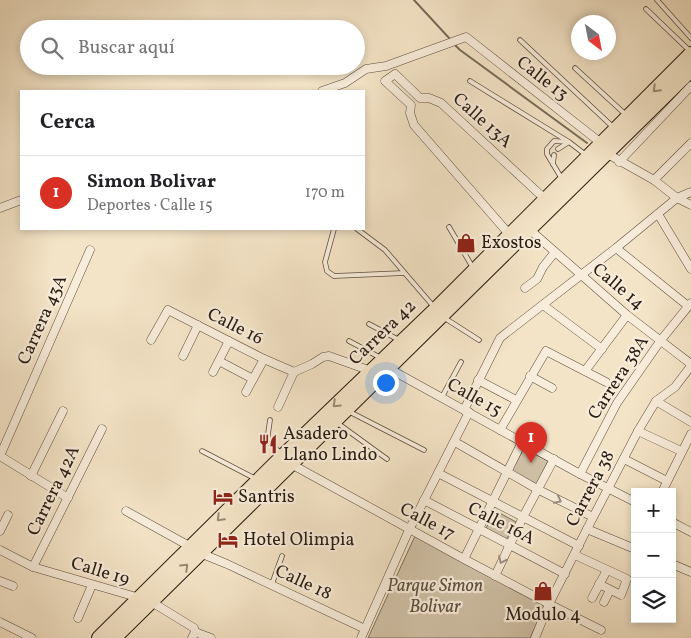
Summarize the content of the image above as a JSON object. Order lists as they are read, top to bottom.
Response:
{
  "streets": {
    "highway": ["Carrera 42"],
    "street": [
      "Calle 13",
      "Calle 13A",
      "Calle 14",
      "Carrera 43A",
      "Calle 16",
      "Carrera 38A",
      "Calle 15",
      "Carrera 38",
      "Carrera 42A",
      "Calle 17",
      "Calle 16A",
      "Calle 19",
      "Calle 18"
    ]
  },
  "crossings": [
    ["Calle 13", "Carrera 42"],
    ["Calle 13A", "Carrera 42"],
    ["Calle 14", "Carrera 42"],
    ["Calle 14", "Carrera 38A"],
    ["Calle 14", "Carrera 38"],
    ["Carrera 42", "Calle 15"],
    ["Carrera 42", "Calle 17"],
    ["Carrera 42", "Calle 19"],
    ["Carrera 42", "Calle 18"],
    ["Carrera 38A", "Calle 15"],
    ["Calle 15", "Carrera 38"],
    ["Carrera 38", "Calle 17"],
    ["Carrera 38", "Calle 16A"],
    ["Carrera 42A", "Calle 19"]
  ],
  "parks": ["Parque Simon Bolivar"],
  "places": {
    "shop": ["Exostos", "Modulo 4"],
    "restaurant": ["Asadero Llano Lindo"],
    "hotel": ["Santris", "Hotel Olimpia"]
  },
  "north": "bottom right",
  "page": {
    "search": "Buscar aquí",
    "heading": "Cerca",
    "list": [
      {
        "mark": "1",
        "name": "Simon Bolivar",
        "note": "Deportes · Calle 15",
        "value": "170 m"
      }
    ],
    "pins": "1",
    "map_buttons": ["+", "−"]
  }
}
